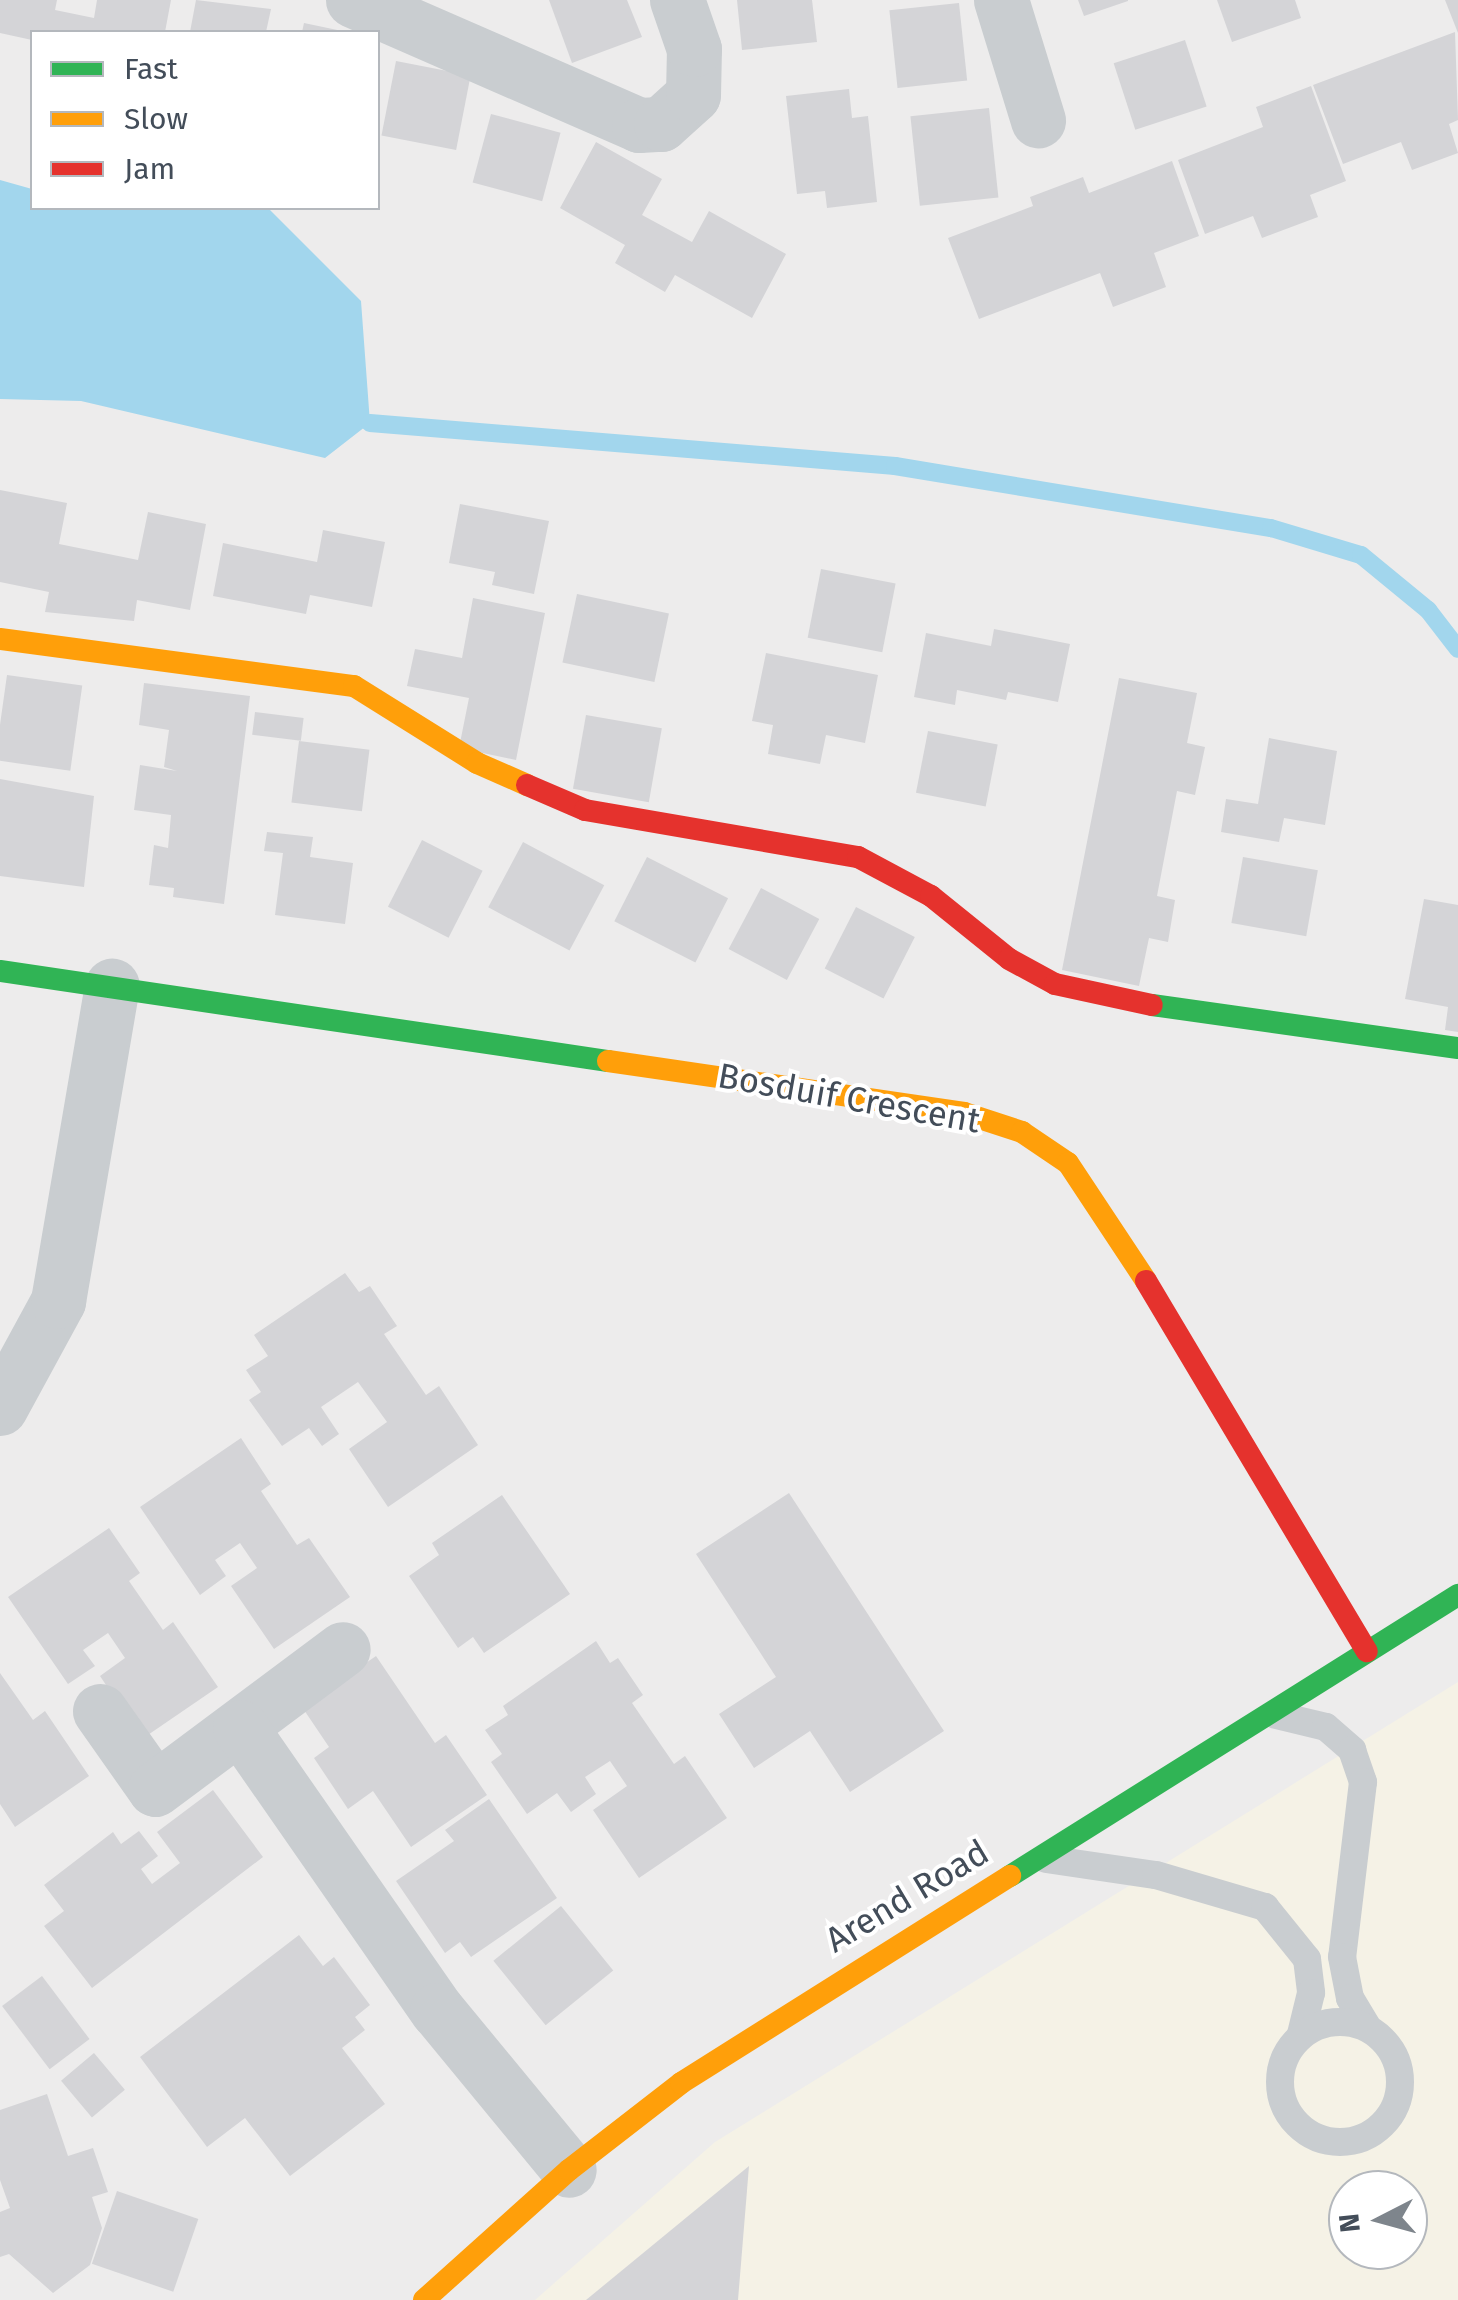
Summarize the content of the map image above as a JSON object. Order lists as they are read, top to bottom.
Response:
{
  "streets": {
    "street": ["Bosduif Crescent", "Arend Road"]
  },
  "crossings": [
    ["Bosduif Crescent", "Arend Road"]
  ],
  "legend": ["Fast", "Slow", "Jam"],
  "north": "left"
}
